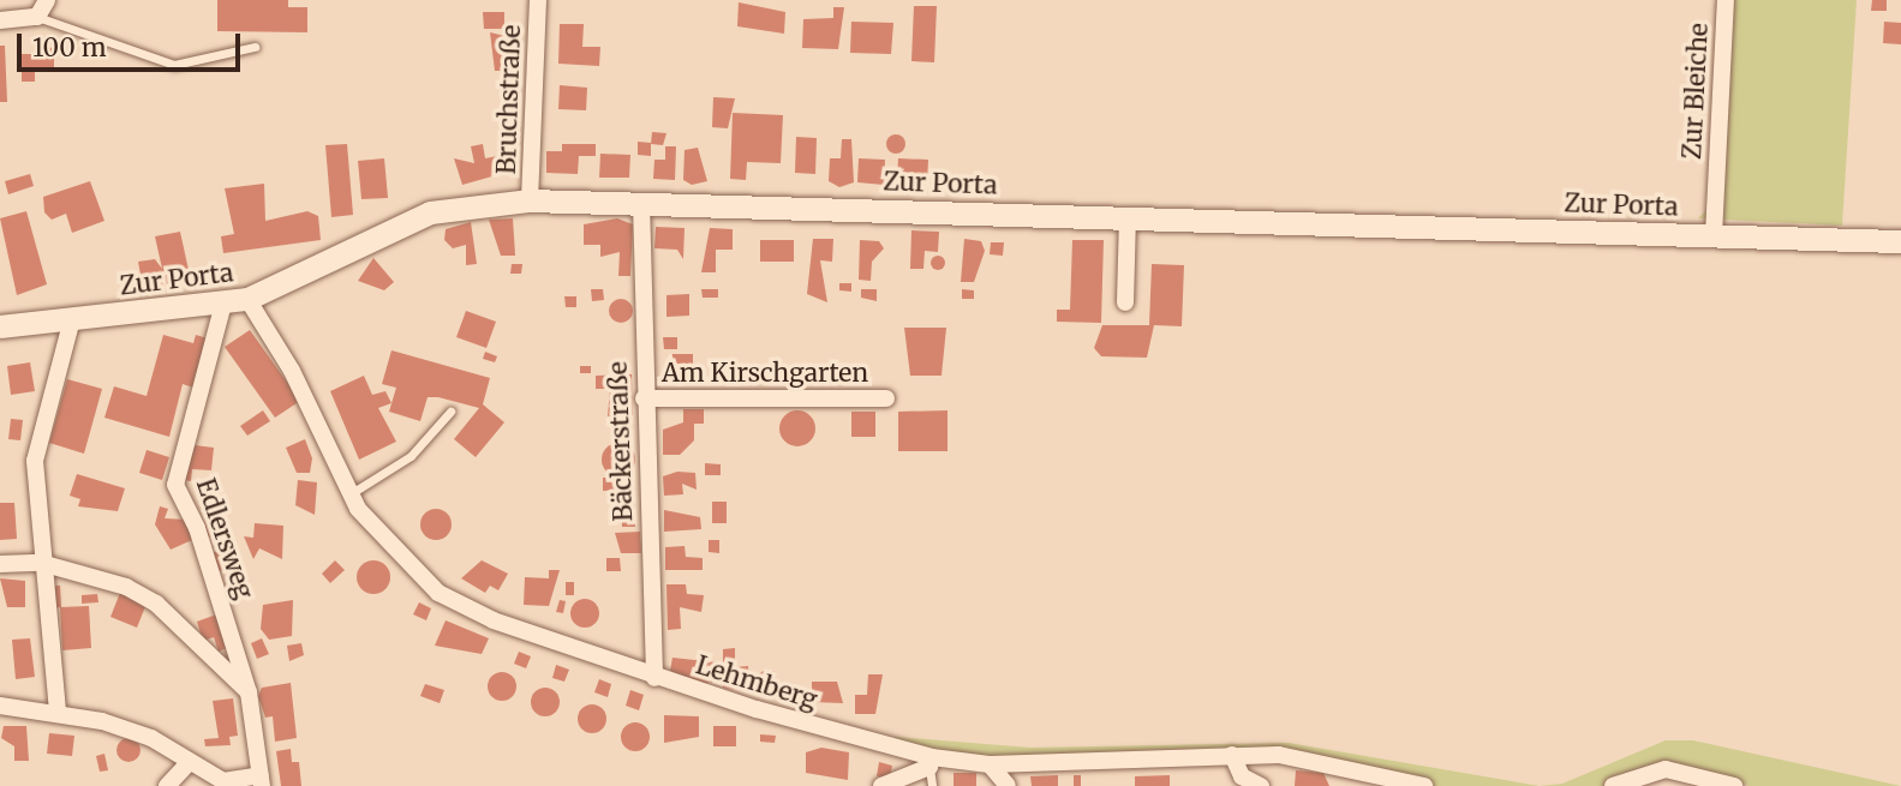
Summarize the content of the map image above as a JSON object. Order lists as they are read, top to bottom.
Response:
{
  "streets": {
    "main road": ["Zur Porta"],
    "street": [
      "Zur Bleiche",
      "Bruchstraße",
      "Am Kirschgarten",
      "Bäckerstraße",
      "Edlersweg",
      "Lehmberg"
    ]
  },
  "crossings": [
    ["Zur Bleiche", "Zur Porta"],
    ["Bruchstraße", "Zur Porta"],
    ["Zur Porta", "Bäckerstraße"],
    ["Zur Porta", "Edlersweg"],
    ["Zur Porta", "Lehmberg"],
    ["Am Kirschgarten", "Bäckerstraße"],
    ["Bäckerstraße", "Lehmberg"]
  ],
  "scale_bar": "100 m"
}
